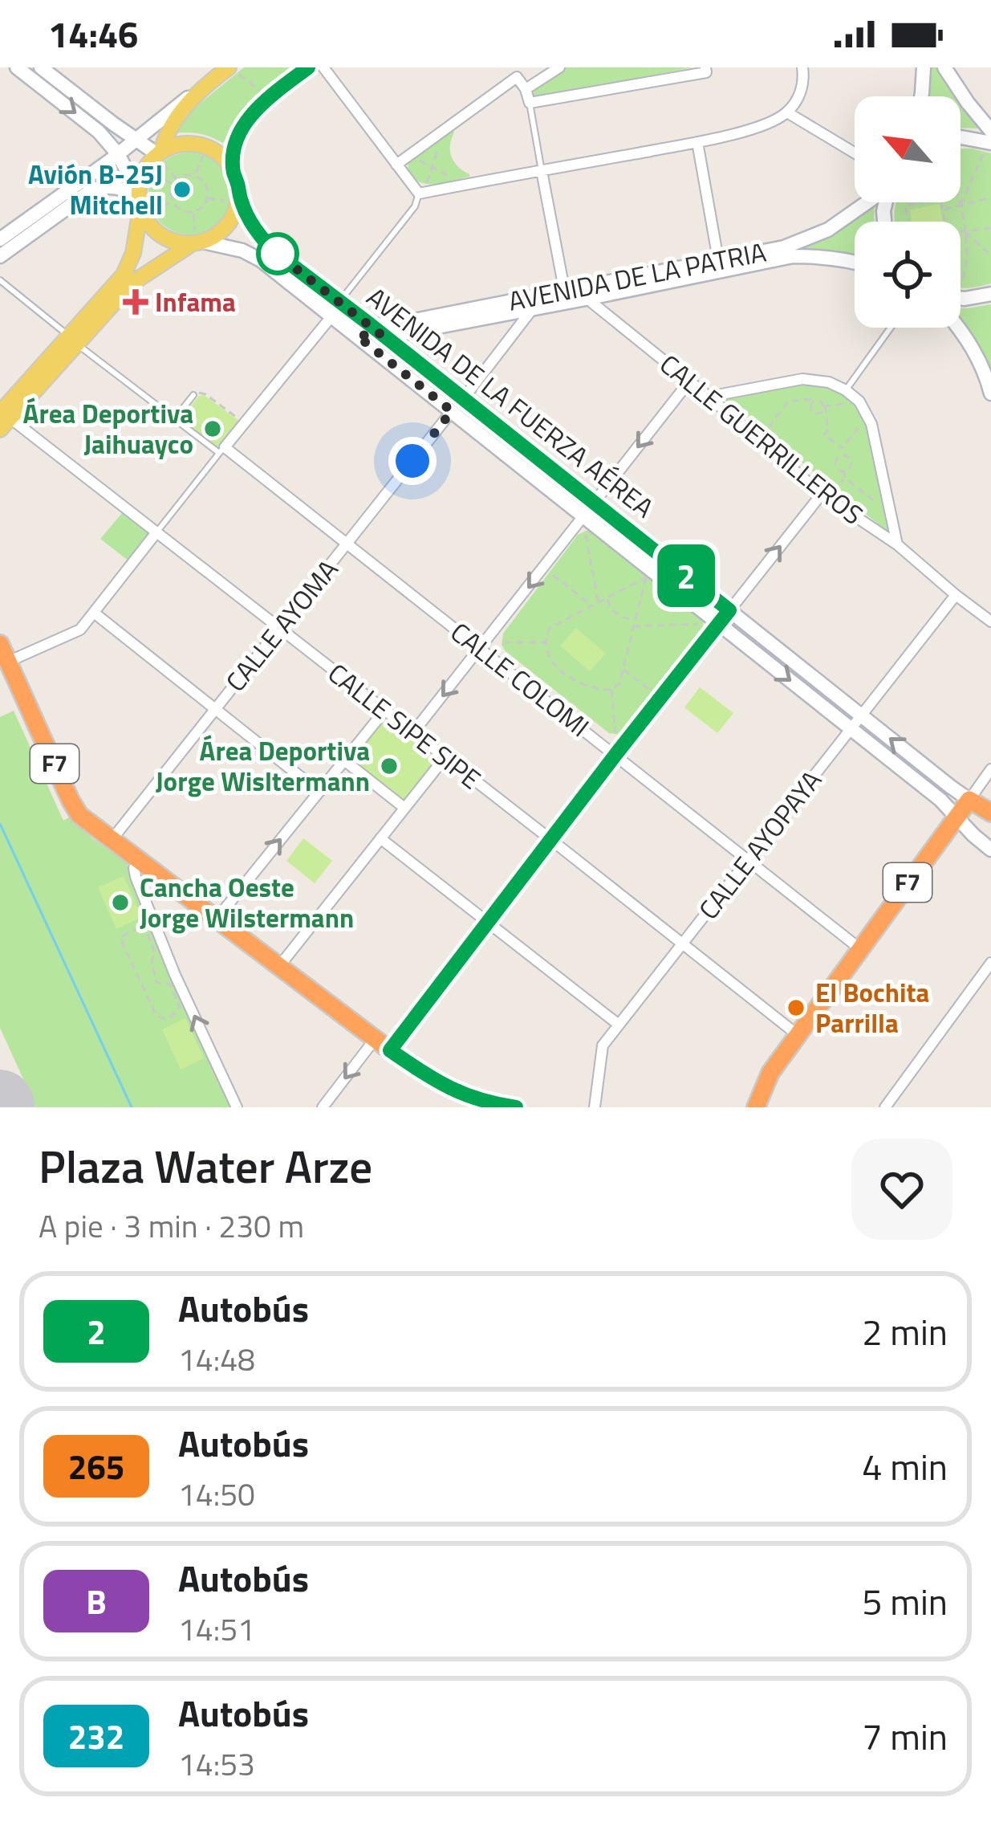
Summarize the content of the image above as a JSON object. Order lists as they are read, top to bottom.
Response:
{
  "streets": {
    "highway": ["AVENIDA DE LA FUERZA AÉREA", "F7"],
    "main road": ["AVENIDA DE LA PATRIA"],
    "street": [
      "CALLE GUERRILLEROS",
      "CALLE AYOMA",
      "CALLE COLOMI",
      "CALLE SIPE SIPE",
      "CALLE AYOPAYA"
    ]
  },
  "crossings": [
    ["AVENIDA DE LA PATRIA", "AVENIDA DE LA FUERZA AÉREA"],
    ["AVENIDA DE LA PATRIA", "CALLE GUERRILLEROS"],
    ["AVENIDA DE LA FUERZA AÉREA", "CALLE AYOMA"],
    ["AVENIDA DE LA FUERZA AÉREA", "F7"],
    ["AVENIDA DE LA FUERZA AÉREA", "CALLE AYOPAYA"],
    ["CALLE GUERRILLEROS", "CALLE AYOPAYA"],
    ["CALLE AYOMA", "CALLE COLOMI"],
    ["CALLE AYOMA", "CALLE SIPE SIPE"],
    ["CALLE AYOMA", "F7"],
    ["CALLE COLOMI", "F7"],
    ["CALLE COLOMI", "CALLE AYOPAYA"],
    ["CALLE SIPE SIPE", "F7"],
    ["CALLE SIPE SIPE", "CALLE AYOPAYA"]
  ],
  "places": {
    "other": [
      "Avión B-25J Mitchell",
      "Área Deportiva Jaihuayco",
      "Área Deportiva Jorge Wisltermann",
      "Cancha Oeste Jorge Wilstermann",
      "El Bochita Parrilla"
    ],
    "health": ["Infama"]
  },
  "lines": ["bus line 2"],
  "north": "top left",
  "page": {
    "status": "14:46",
    "on_map": "2",
    "heading": ["Plaza Water Arze", "A pie · 3 min · 230 m"],
    "list": [
      {
        "mark": "2",
        "name": "Autobús",
        "note": "14:48",
        "value": "2 min"
      },
      {
        "mark": "265",
        "name": "Autobús",
        "note": "14:50",
        "value": "4 min"
      },
      {
        "mark": "B",
        "name": "Autobús",
        "note": "14:51",
        "value": "5 min"
      },
      {
        "mark": "232",
        "name": "Autobús",
        "note": "14:53",
        "value": "7 min"
      }
    ]
  }
}
